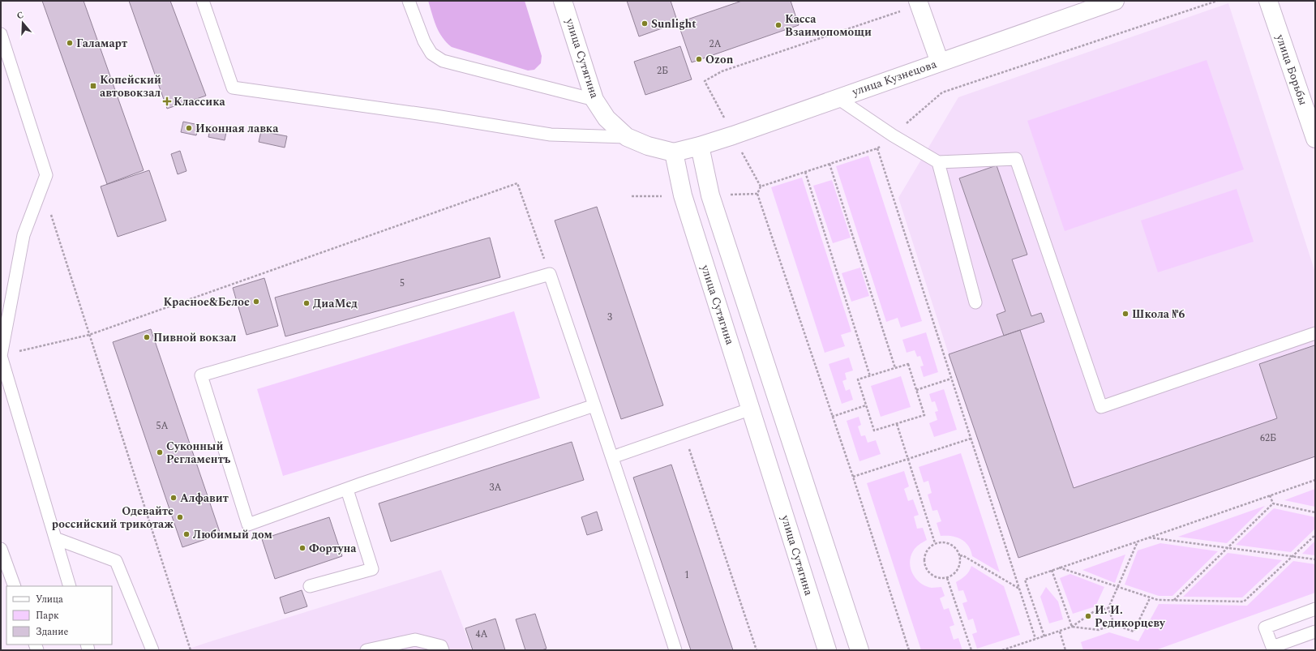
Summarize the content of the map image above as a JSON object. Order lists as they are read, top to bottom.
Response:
{
  "streets": {
    "main road": ["улица Сутягина", "улица Борьбы", "улица Кузнецова"]
  },
  "crossings": [
    ["улица Сутягина", "улица Кузнецова"]
  ],
  "places": {
    "other": [
      "Sunlight",
      "Касса Взаимопомощи",
      "Галамарт",
      "Ozon",
      "Иконная лавка",
      "Красное&Белое",
      "ДиаМед",
      "Школа №6",
      "Пивной вокзал",
      "Суконный Регламентъ",
      "Алфавит",
      "Одевайте российский трикотаж",
      "Любимый дом",
      "Фортуна",
      "И. И. Редикорцеву"
    ],
    "transit": ["Копейский автовокзал"],
    "health": ["Классика"]
  },
  "house_numbers": [
    "2А",
    "2Б",
    "5",
    "3",
    "5А",
    "62Б",
    "3А",
    "1",
    "4А"
  ],
  "legend": ["Улица", "Парк", "Здание"],
  "north": "top"
}
